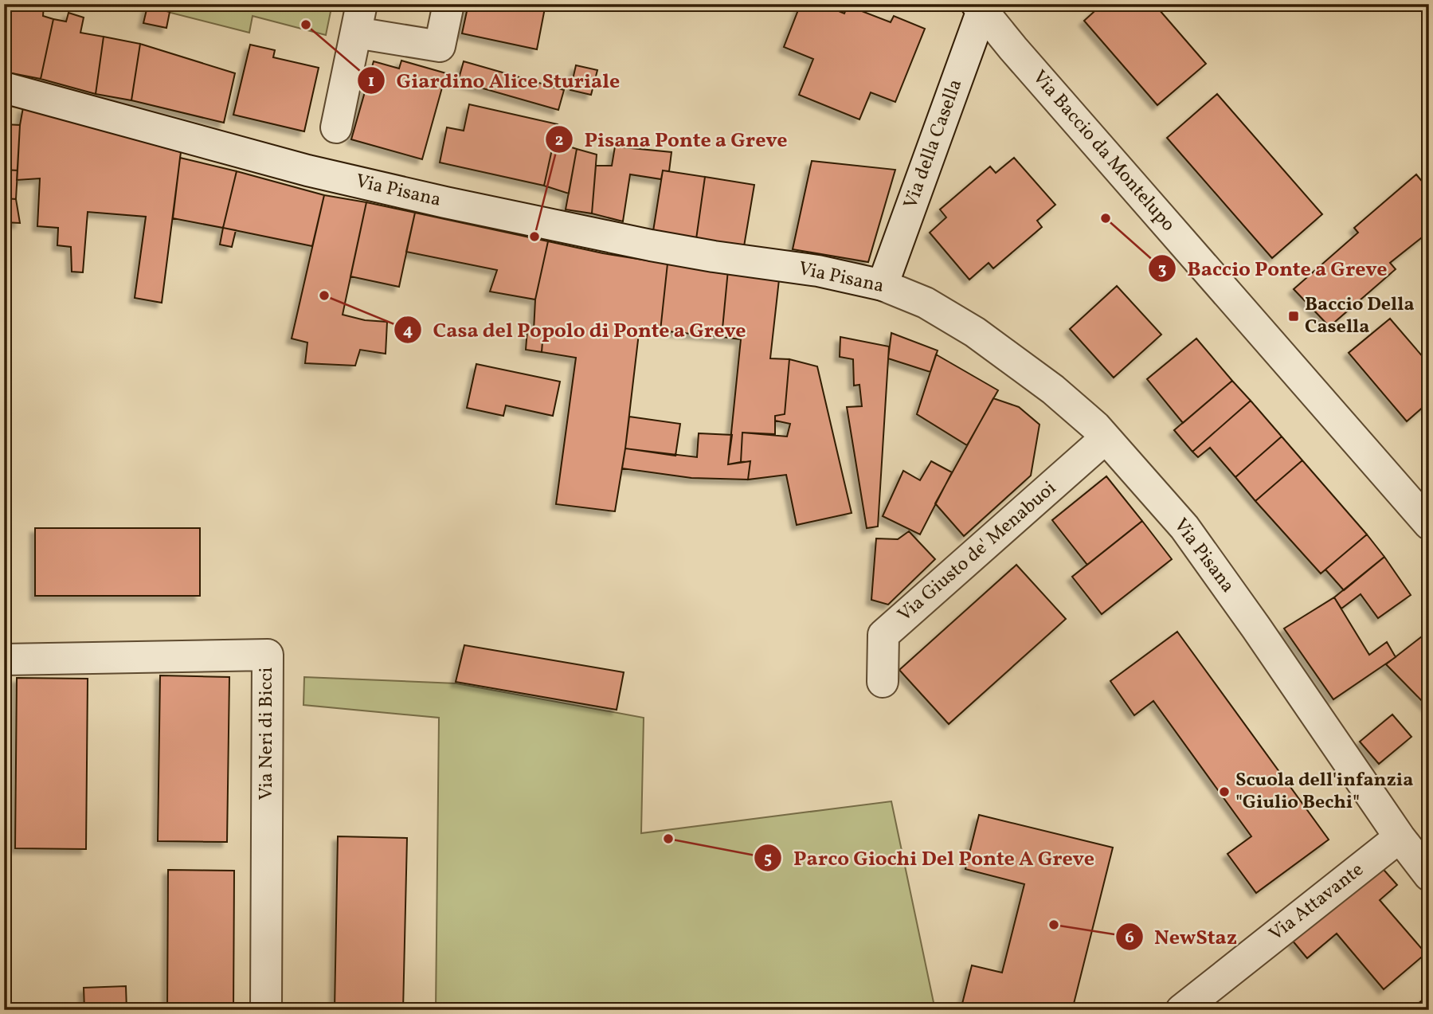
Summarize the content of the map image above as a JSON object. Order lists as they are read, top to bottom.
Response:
{
  "streets": {
    "street": [
      "Via della Casella",
      "Via Baccio da Montelupo",
      "Via Pisana",
      "Via Giusto de' Menabuoi",
      "Via Neri di Bicci",
      "Via Attavante"
    ]
  },
  "crossings": [
    ["Via della Casella", "Via Baccio da Montelupo"],
    ["Via della Casella", "Via Pisana"],
    ["Via Pisana", "Via Giusto de' Menabuoi"],
    ["Via Pisana", "Via Attavante"]
  ],
  "places": {
    "other": [
      "Giardino Alice Sturiale",
      "Baccio Ponte a Greve",
      "Pisana Ponte a Greve",
      "Casa del Popolo di Ponte a Greve",
      "Scuola dell'infanzia \"Giulio Bechi\"",
      "Parco Giochi Del Ponte A Greve",
      "NewStaz"
    ],
    "transit": ["Baccio Della Casella"]
  }
}
